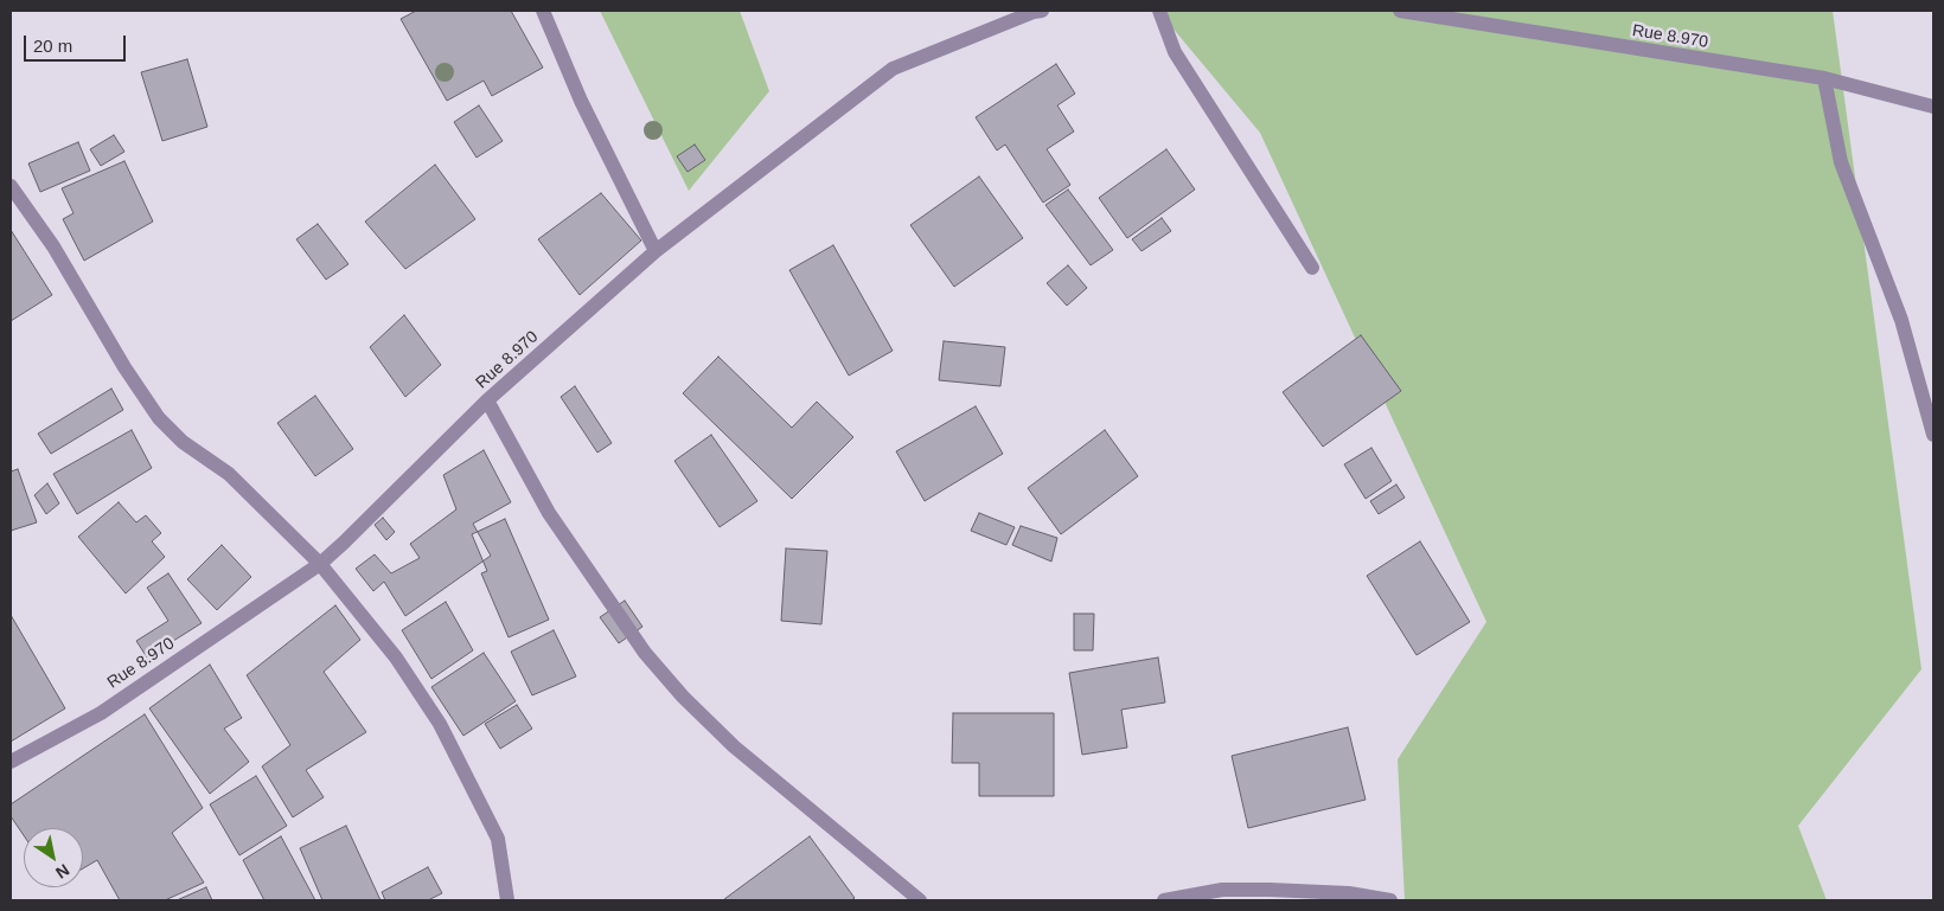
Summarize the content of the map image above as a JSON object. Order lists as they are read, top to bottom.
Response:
{
  "streets": {
    "street": ["Rue 8.970"]
  },
  "scale_bar": "20 m",
  "north": "bottom right"
}
